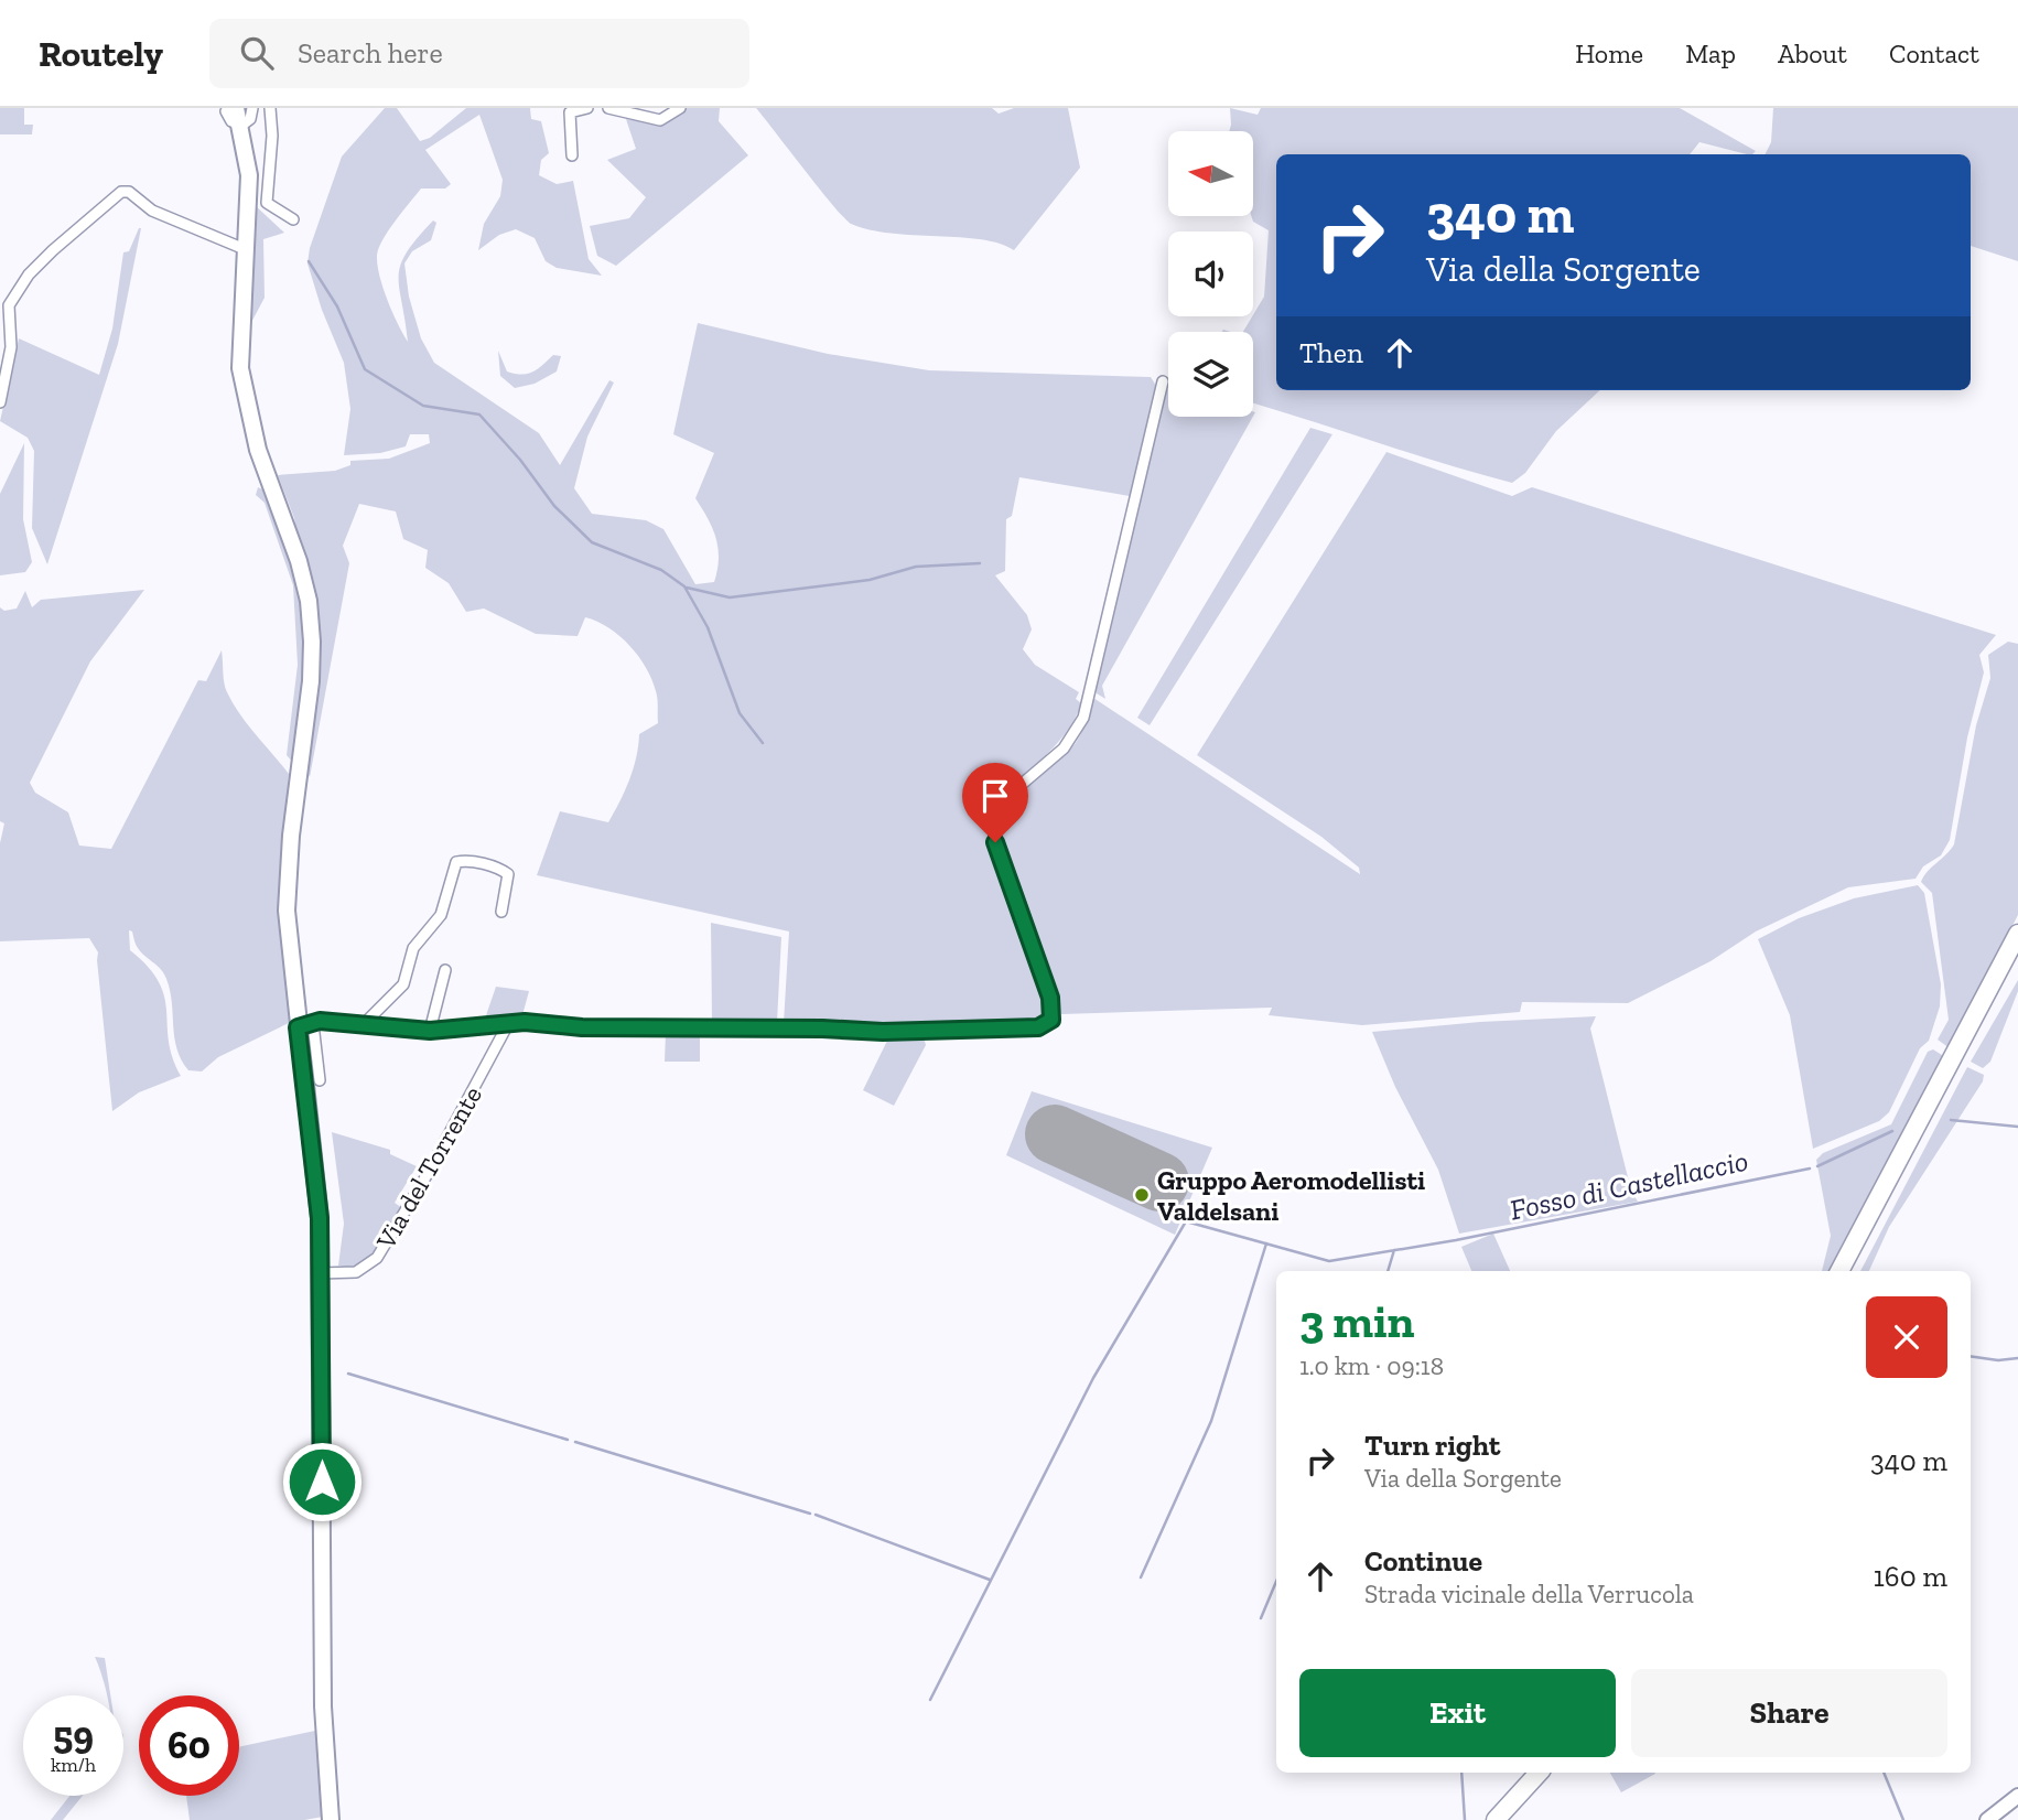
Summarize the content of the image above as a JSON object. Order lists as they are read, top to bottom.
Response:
{
  "streets": {
    "street": ["Via del Torrente"]
  },
  "water": ["Fosso di Castellaccio"],
  "places": ["Gruppo Aeromodellisti Valdelsani"],
  "north": "left",
  "page": {
    "header": "Routely",
    "search": "Search here",
    "nav": [
      "Home",
      "Map",
      "About",
      "Contact"
    ],
    "turn": ["340 m", "Via della Sorgente"],
    "then": "Then",
    "heading": ["3 min", "1.0 km · 09:18"],
    "list": [
      {
        "name": "Turn right",
        "note": "Via della Sorgente",
        "value": "340 m"
      },
      {
        "name": "Continue",
        "note": "Strada vicinale della Verrucola",
        "value": "160 m"
      }
    ],
    "buttons": ["Exit", "Share"],
    "speed": "59 km/h",
    "limit": "60"
  }
}
